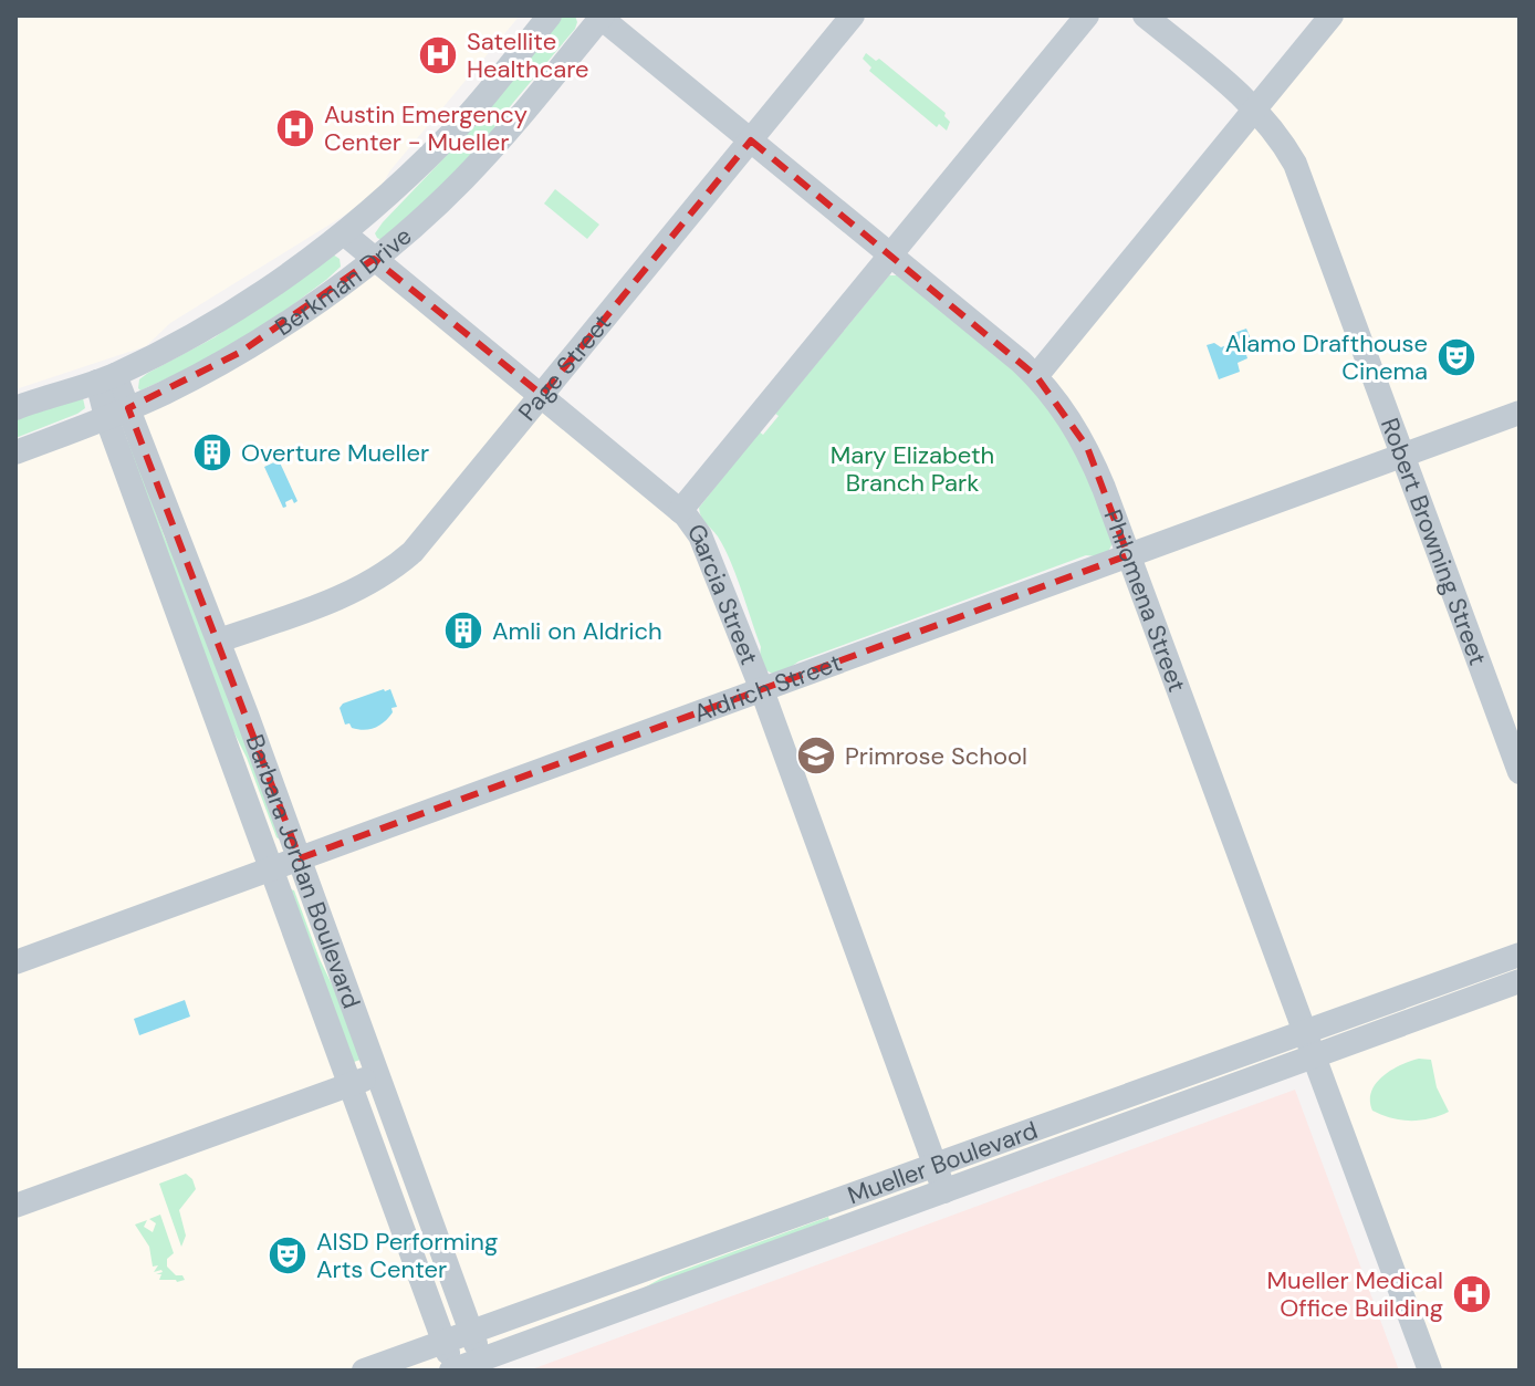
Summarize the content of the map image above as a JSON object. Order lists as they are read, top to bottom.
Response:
{
  "streets": {
    "street": [
      "Berkman Drive",
      "Page Street",
      "Robert Browning Street",
      "Garcia Street",
      "Philomena Street",
      "Aldrich Street",
      "Barbara Jordan Boulevard",
      "Mueller Boulevard"
    ]
  },
  "crossings": [
    ["Berkman Drive", "Garcia Street"],
    ["Berkman Drive", "Philomena Street"],
    ["Berkman Drive", "Barbara Jordan Boulevard"],
    ["Page Street", "Garcia Street"],
    ["Page Street", "Philomena Street"],
    ["Page Street", "Barbara Jordan Boulevard"],
    ["Robert Browning Street", "Aldrich Street"],
    ["Garcia Street", "Aldrich Street"],
    ["Garcia Street", "Mueller Boulevard"],
    ["Philomena Street", "Aldrich Street"],
    ["Philomena Street", "Mueller Boulevard"],
    ["Aldrich Street", "Barbara Jordan Boulevard"],
    ["Barbara Jordan Boulevard", "Mueller Boulevard"]
  ],
  "parks": ["Mary Elizabeth Branch Park"],
  "places": {
    "hospital": ["Satellite Healthcare", "Austin Emergency Center - Mueller", "Mueller Medical Office Building"],
    "theatre": ["Alamo Drafthouse Cinema", "AISD Performing Arts Center"],
    "building": ["Overture Mueller", "Amli on Aldrich"],
    "school or university": ["Primrose School"]
  }
}
